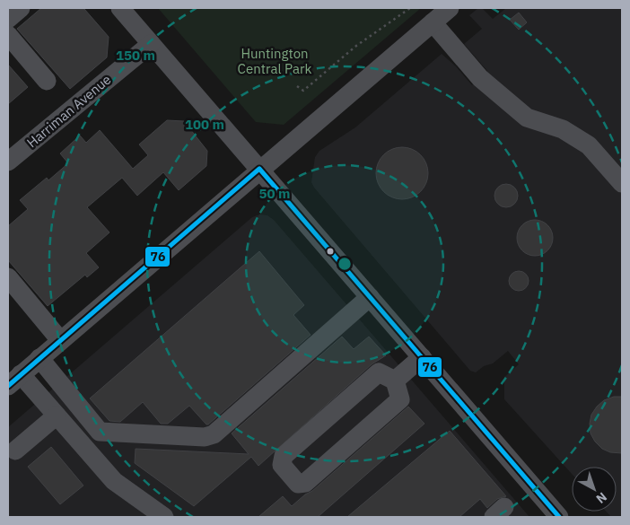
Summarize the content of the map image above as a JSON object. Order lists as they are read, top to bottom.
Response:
{
  "streets": {
    "street": ["Harriman Avenue"]
  },
  "parks": ["Huntington Central Park"],
  "lines": ["transit line 76"],
  "north": "bottom right",
  "rings": ["150 m", "100 m", "50 m"]
}
